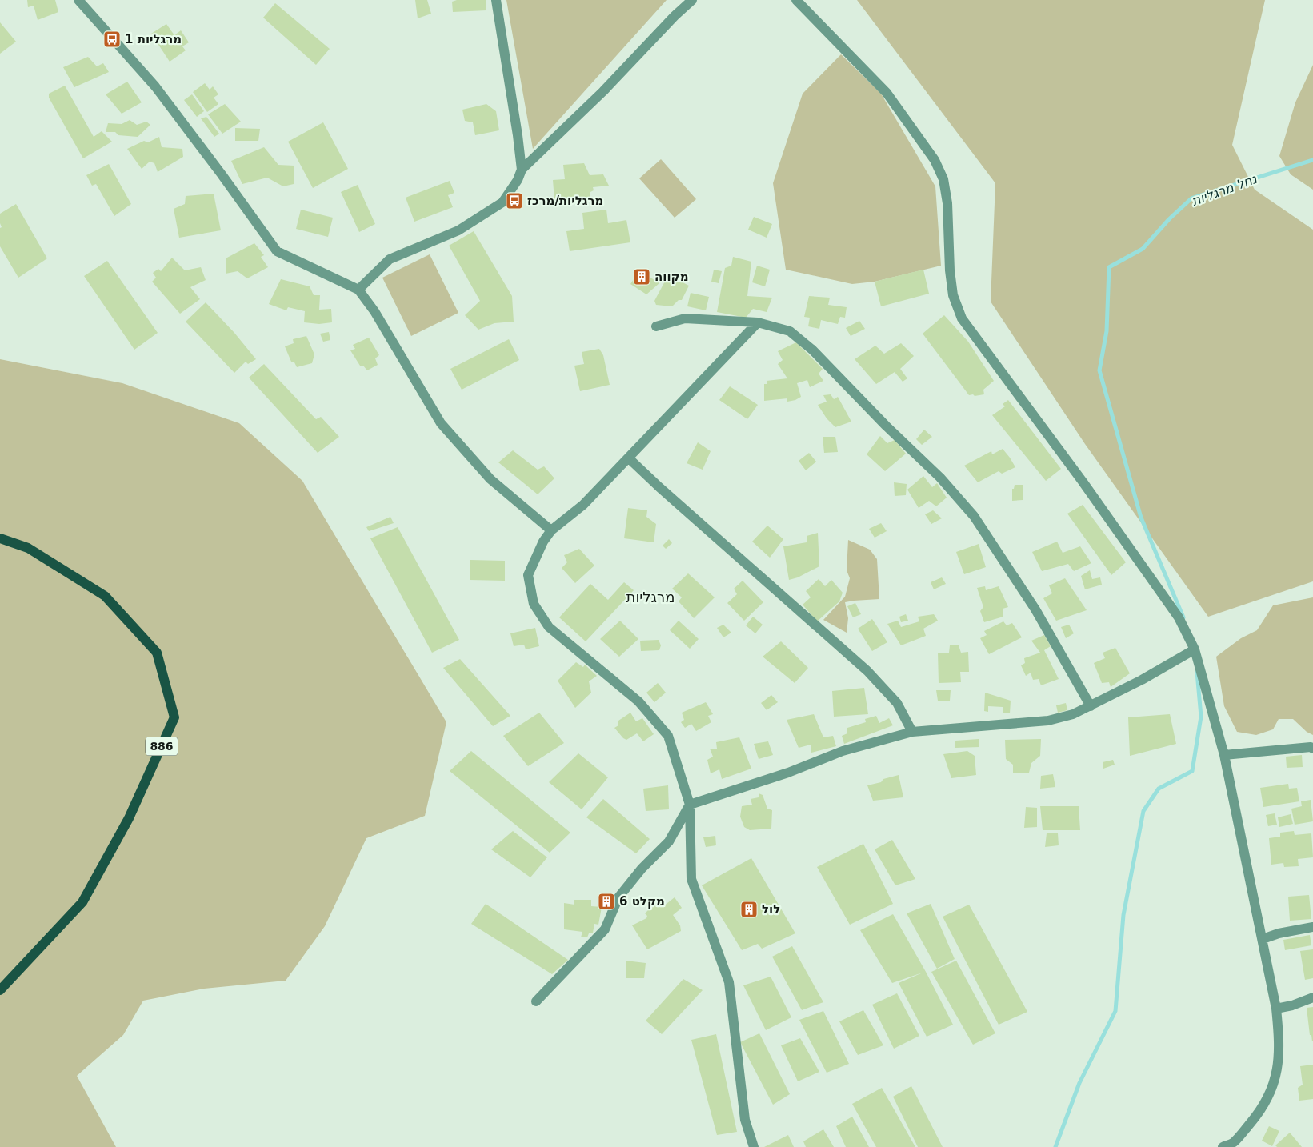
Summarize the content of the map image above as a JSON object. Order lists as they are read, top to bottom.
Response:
{
  "streets": {
    "main road": ["886"]
  },
  "districts": ["מרגליות"],
  "water": ["נחל מרגליות"],
  "places": {
    "bus stop": ["מרגליות 1", "מרגליות/מרכז"],
    "building": ["מקווה", "מקלט 6", "לול"]
  }
}
